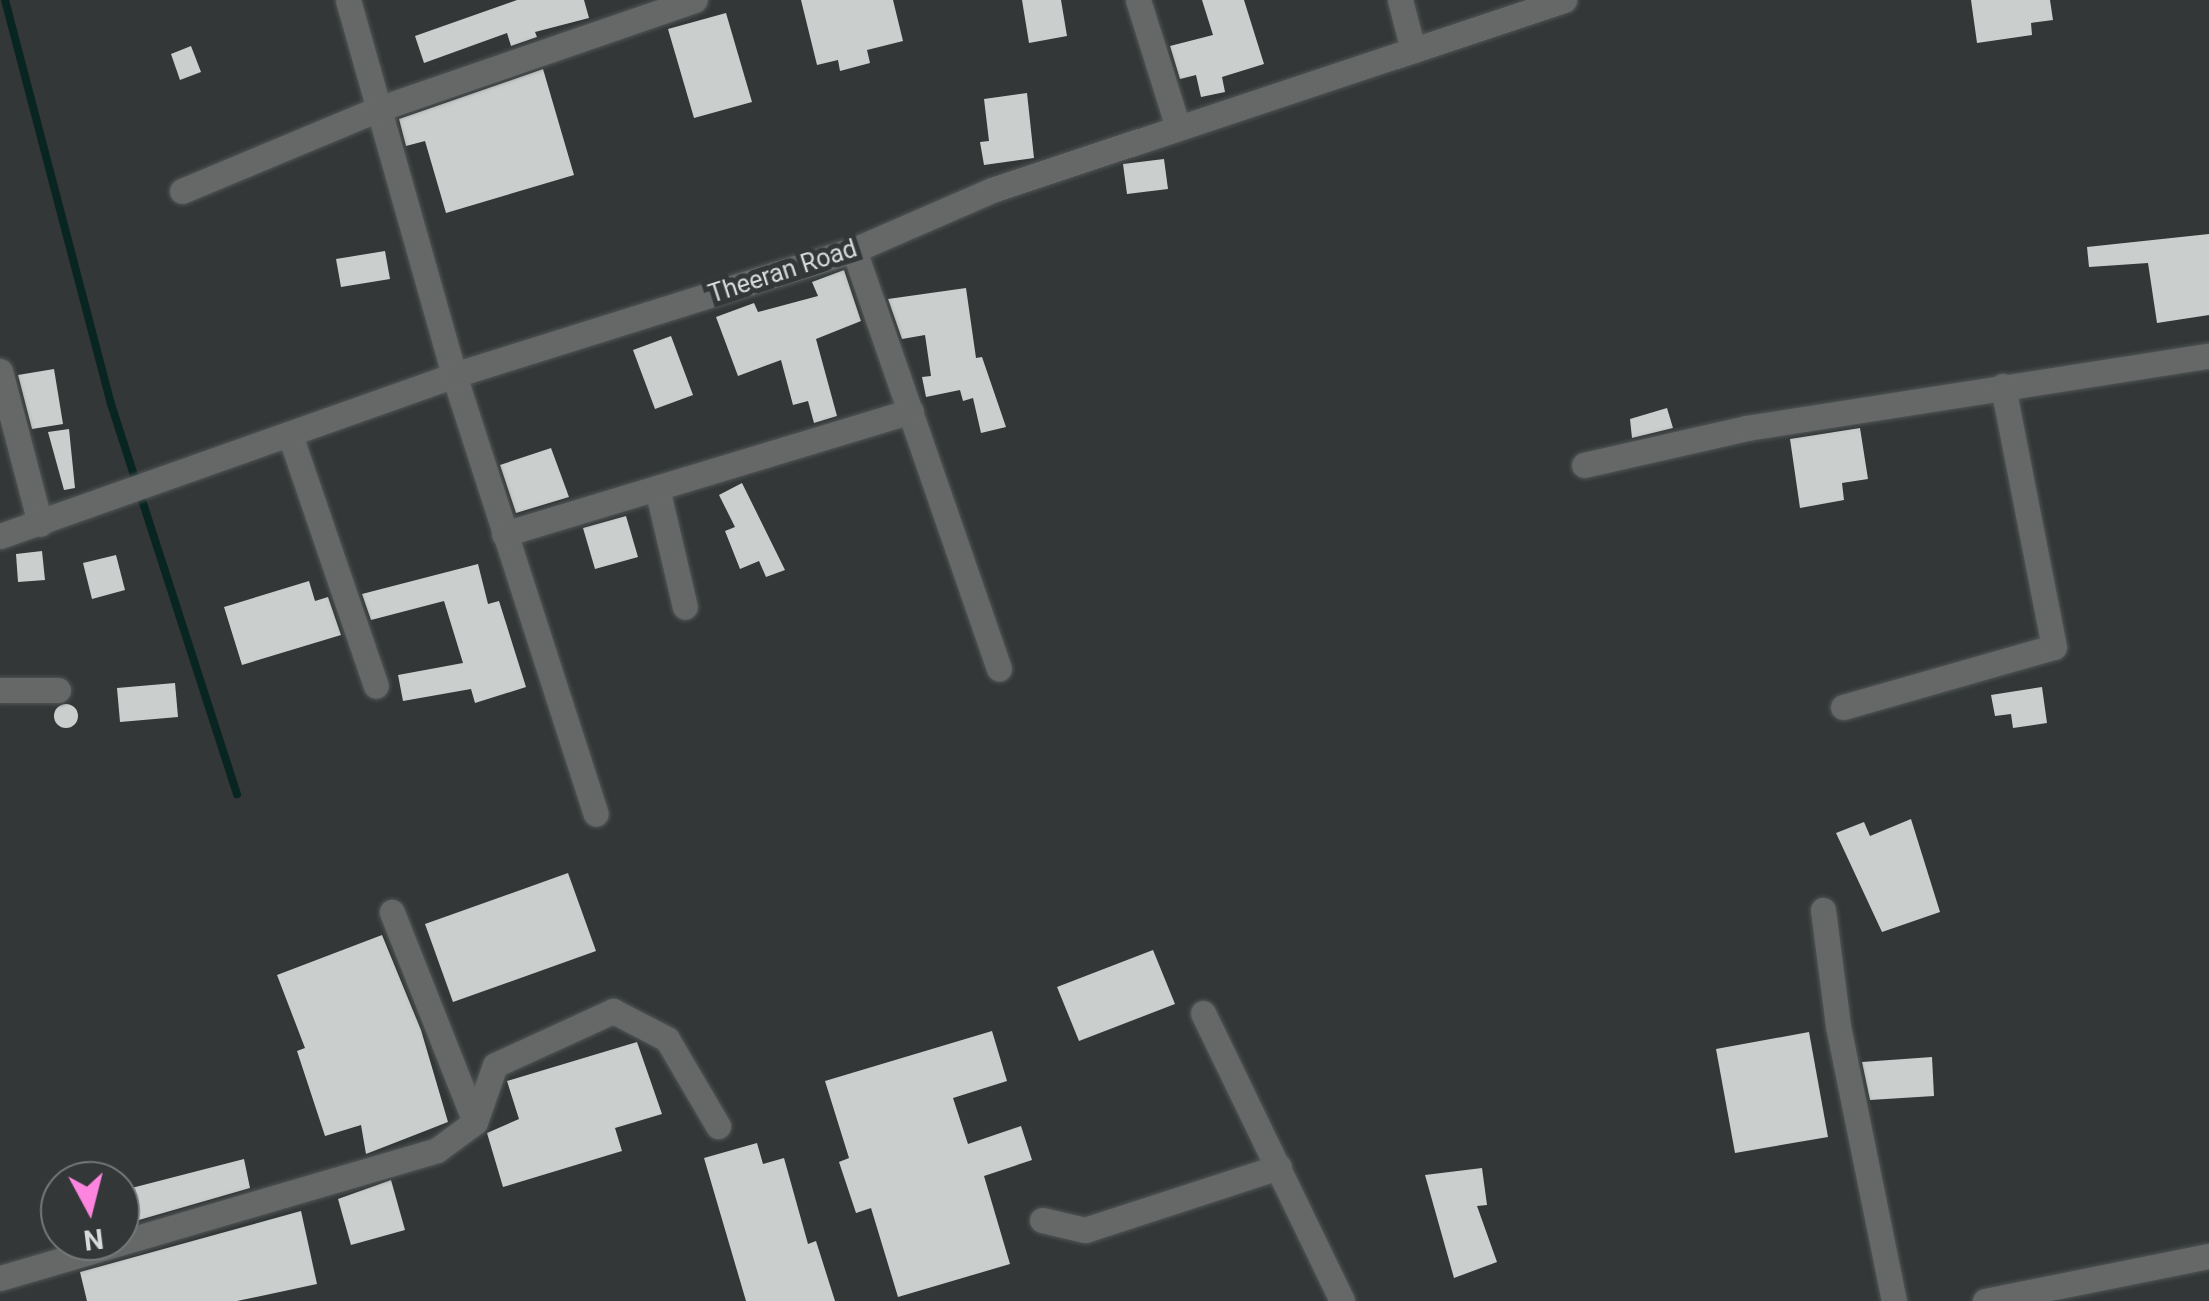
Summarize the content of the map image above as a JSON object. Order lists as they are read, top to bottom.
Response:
{
  "streets": {
    "street": ["Theeran Road"]
  },
  "north": "bottom"
}
